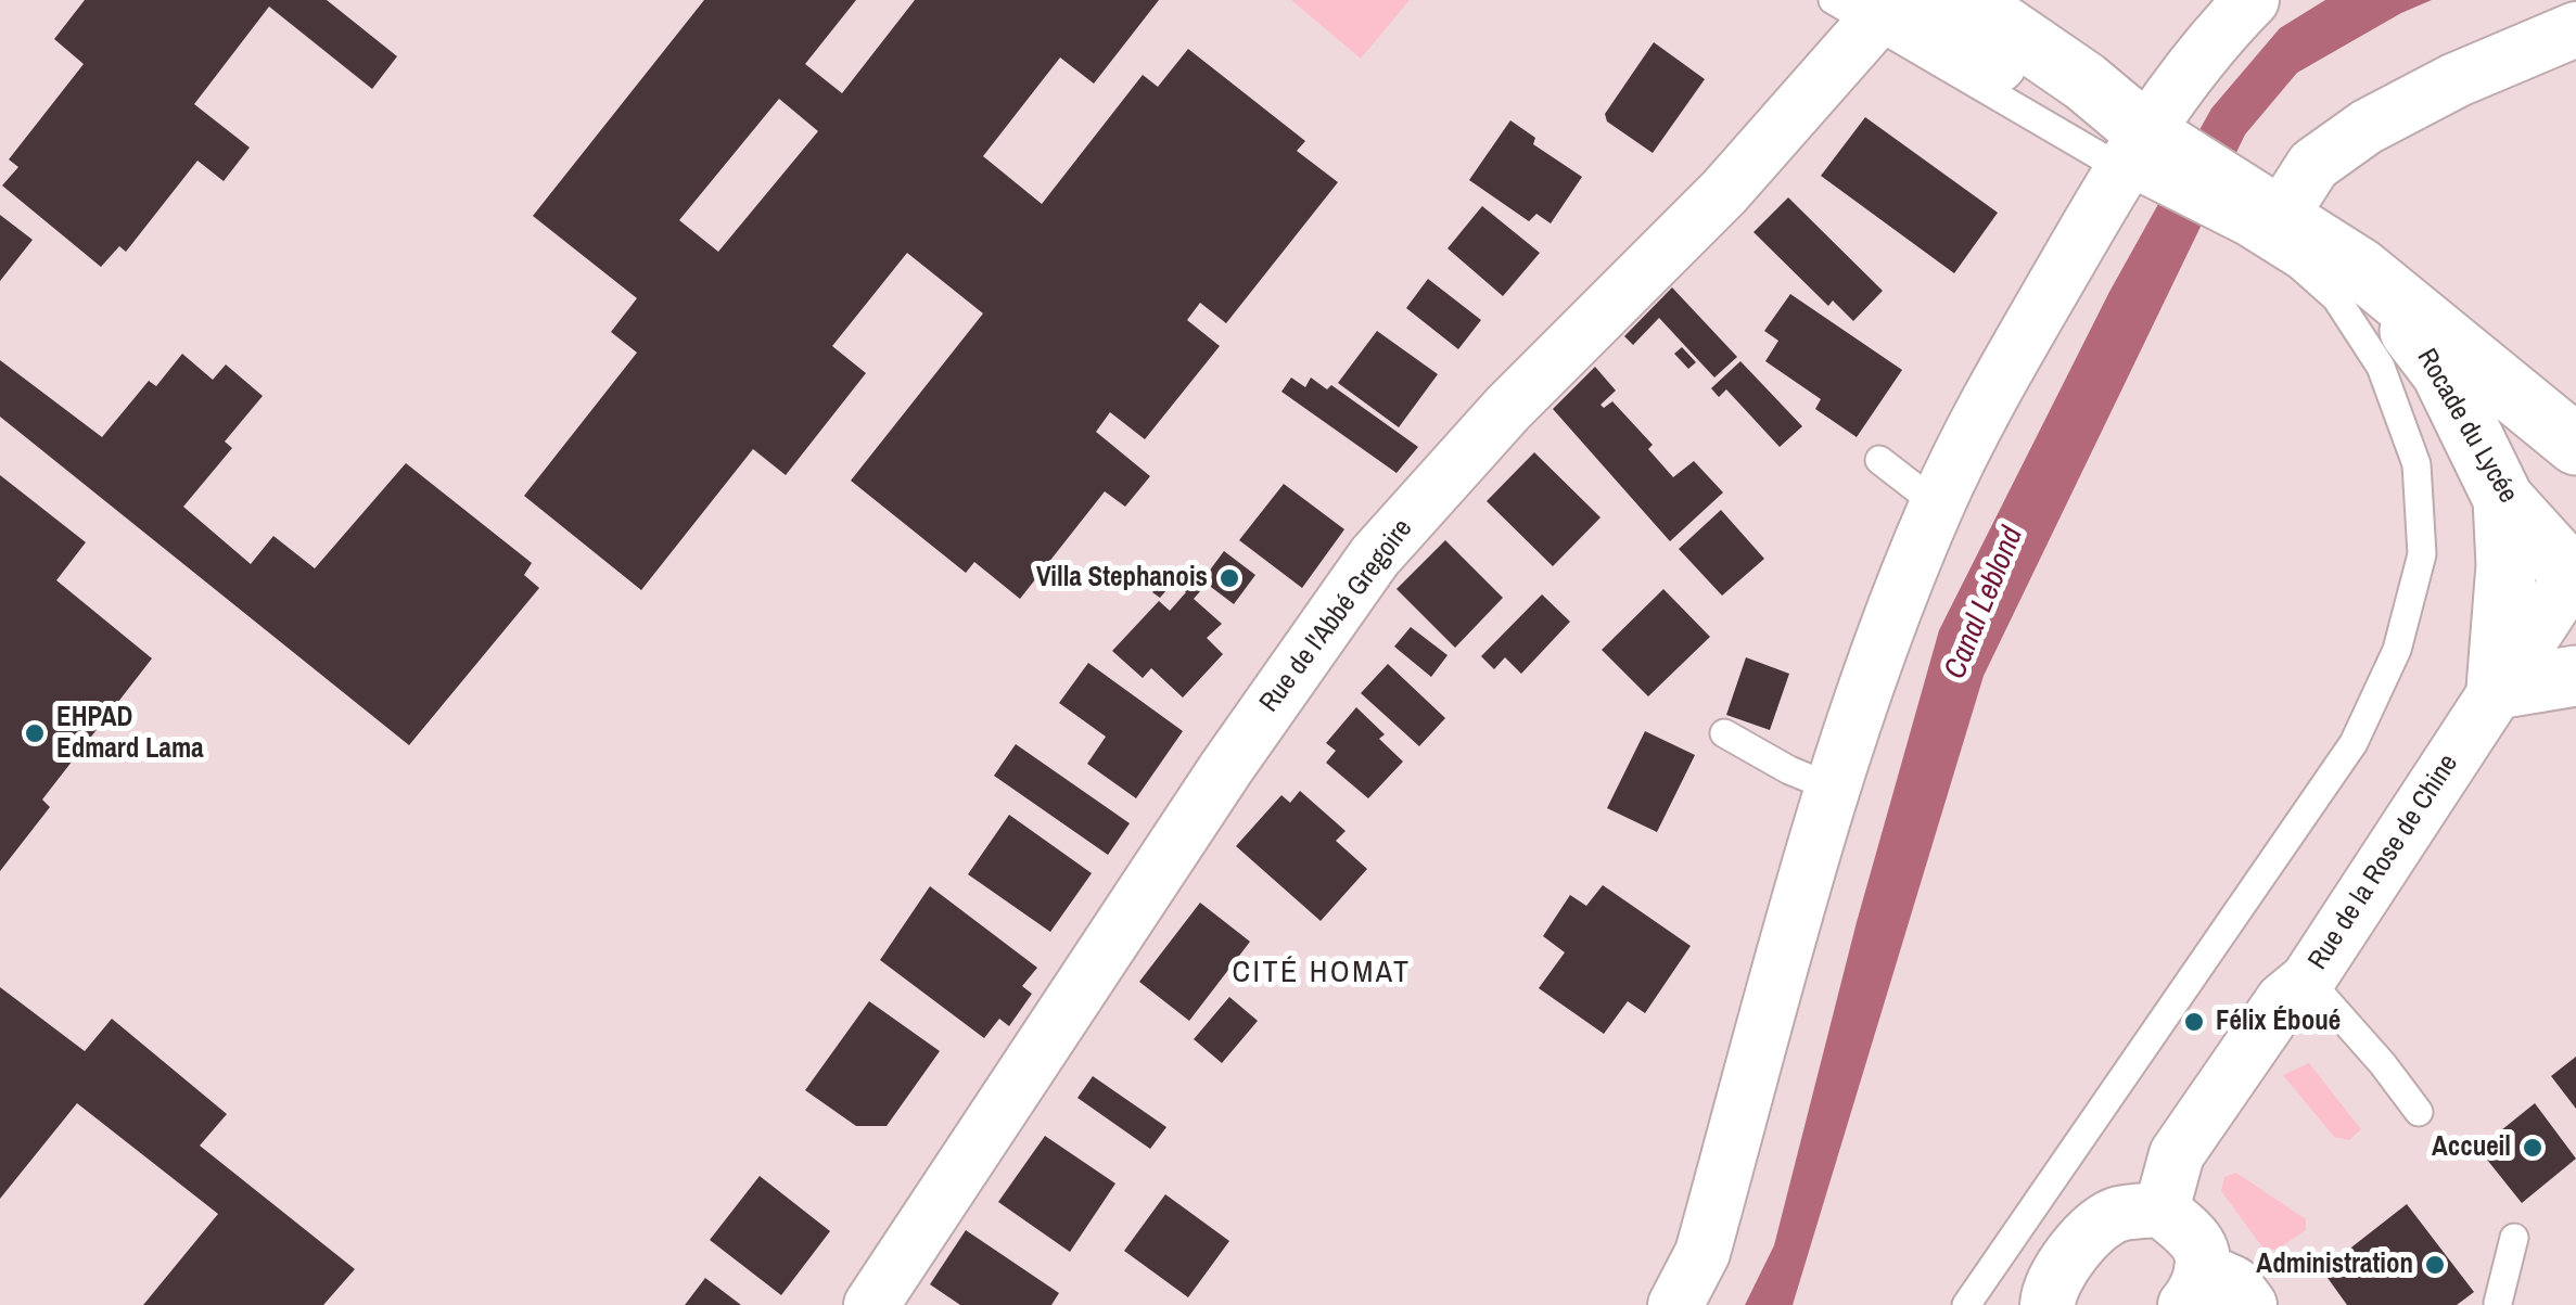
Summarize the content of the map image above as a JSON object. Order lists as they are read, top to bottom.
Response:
{
  "streets": {
    "main road": ["Rocade du Lycée"],
    "street": ["Rue de l'Abbé Gregoire", "Rue de la Rose de Chine"]
  },
  "crossings": [
    ["Rocade du Lycée", "Rue de l'Abbé Gregoire"],
    ["Rocade du Lycée", "Rue de la Rose de Chine"]
  ],
  "districts": ["CITÉ HOMAT"],
  "water": ["Canal Leblond"],
  "places": [
    "Villa Stephanois",
    "EHPAD Edmard Lama",
    "Félix Éboué",
    "Accueil",
    "Administration"
  ]
}
